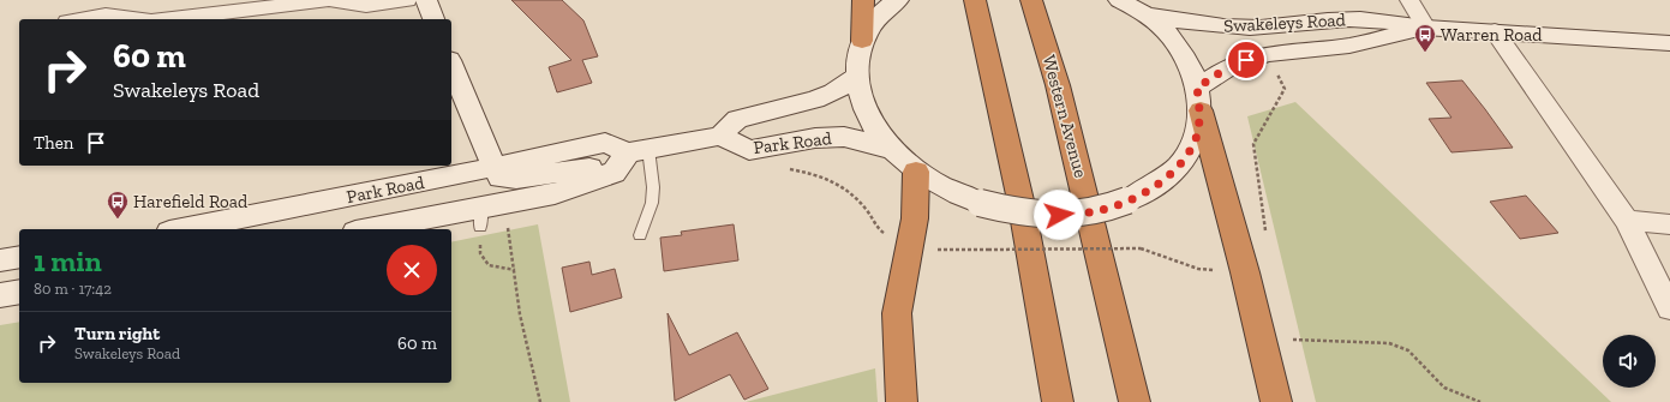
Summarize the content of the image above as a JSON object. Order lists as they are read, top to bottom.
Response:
{
  "streets": {
    "highway": ["Western Avenue"],
    "main road": ["Swakeleys Road", "Park Road"]
  },
  "places": {
    "bus stop": ["Warren Road", "Harefield Road"]
  },
  "page": {
    "turn": ["60 m", "Swakeleys Road"],
    "then": "Then",
    "heading": ["1 min", "80 m · 17:42"],
    "list": [
      {
        "name": "Turn right",
        "note": "Swakeleys Road",
        "value": "60 m"
      }
    ]
  }
}
